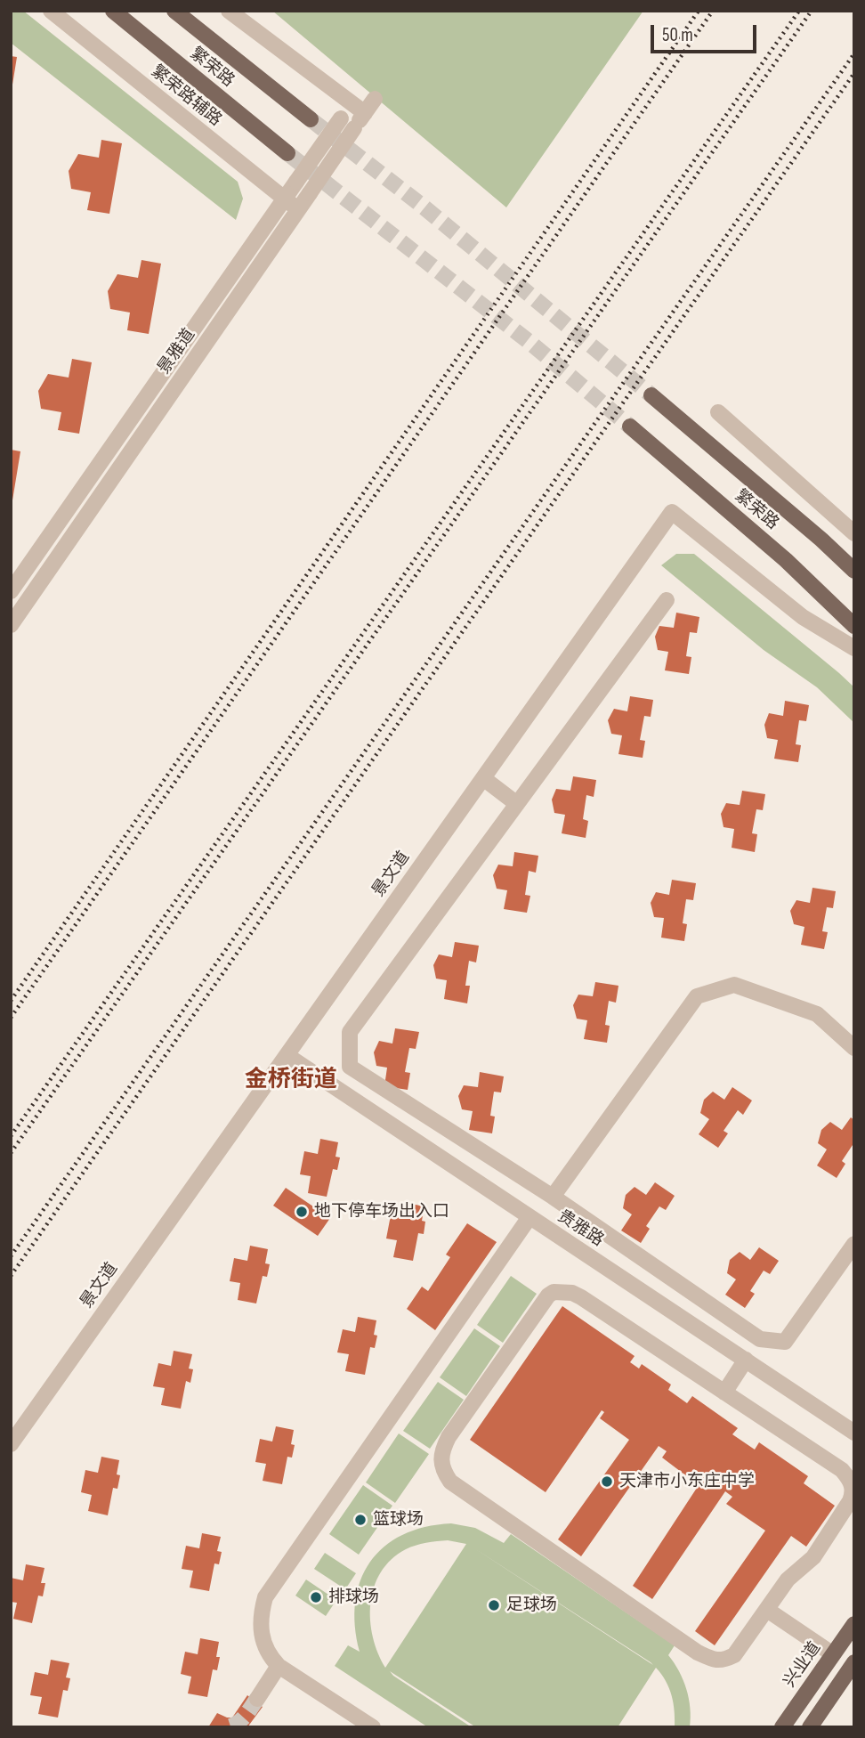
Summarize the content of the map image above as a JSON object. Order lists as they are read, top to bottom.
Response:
{
  "streets": {
    "main road": ["繁荣路", "兴业道"],
    "street": [
      "繁荣路辅路",
      "景雅道",
      "景文道",
      "贵雅路"
    ]
  },
  "crossings": [
    ["繁荣路辅路", "景雅道"],
    ["景文道", "贵雅路"]
  ],
  "districts": ["金桥街道"],
  "places": [
    "地下停车场出入口",
    "天津市小东庄中学",
    "篮球场",
    "排球场",
    "足球场"
  ],
  "scale_bar": "50 m"
}
